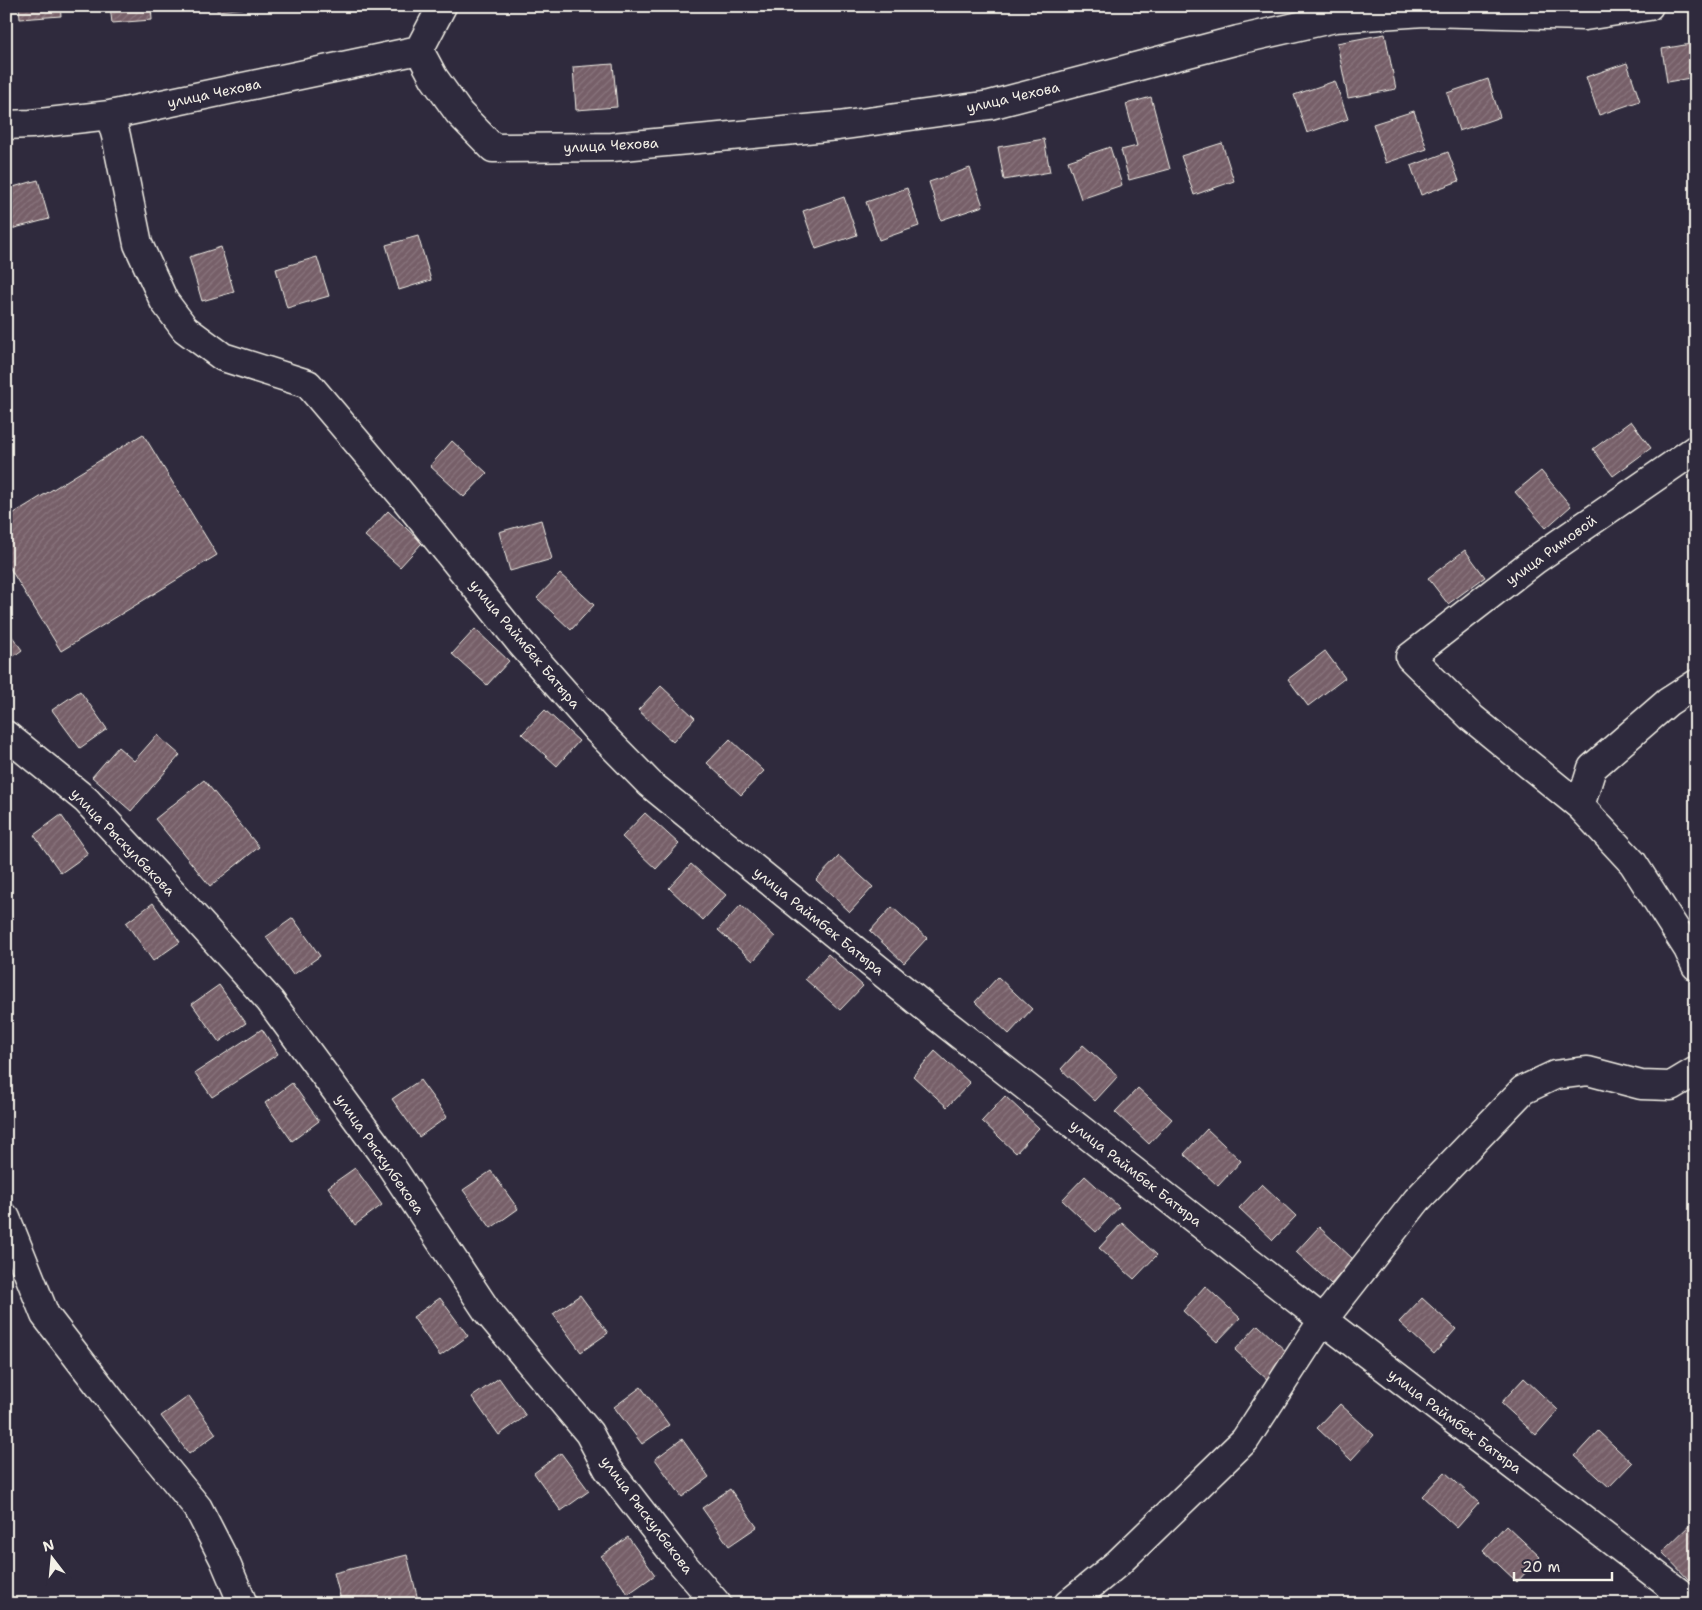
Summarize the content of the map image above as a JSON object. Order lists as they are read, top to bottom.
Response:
{
  "streets": {
    "street": [
      "улица Чехова",
      "улица Римовой",
      "улица Раймбек Батыра",
      "улица Рыскулбекова"
    ]
  },
  "crossings": [
    ["улица Чехова", "улица Раймбек Батыра"]
  ],
  "scale_bar": "20 m",
  "north": "top"
}
